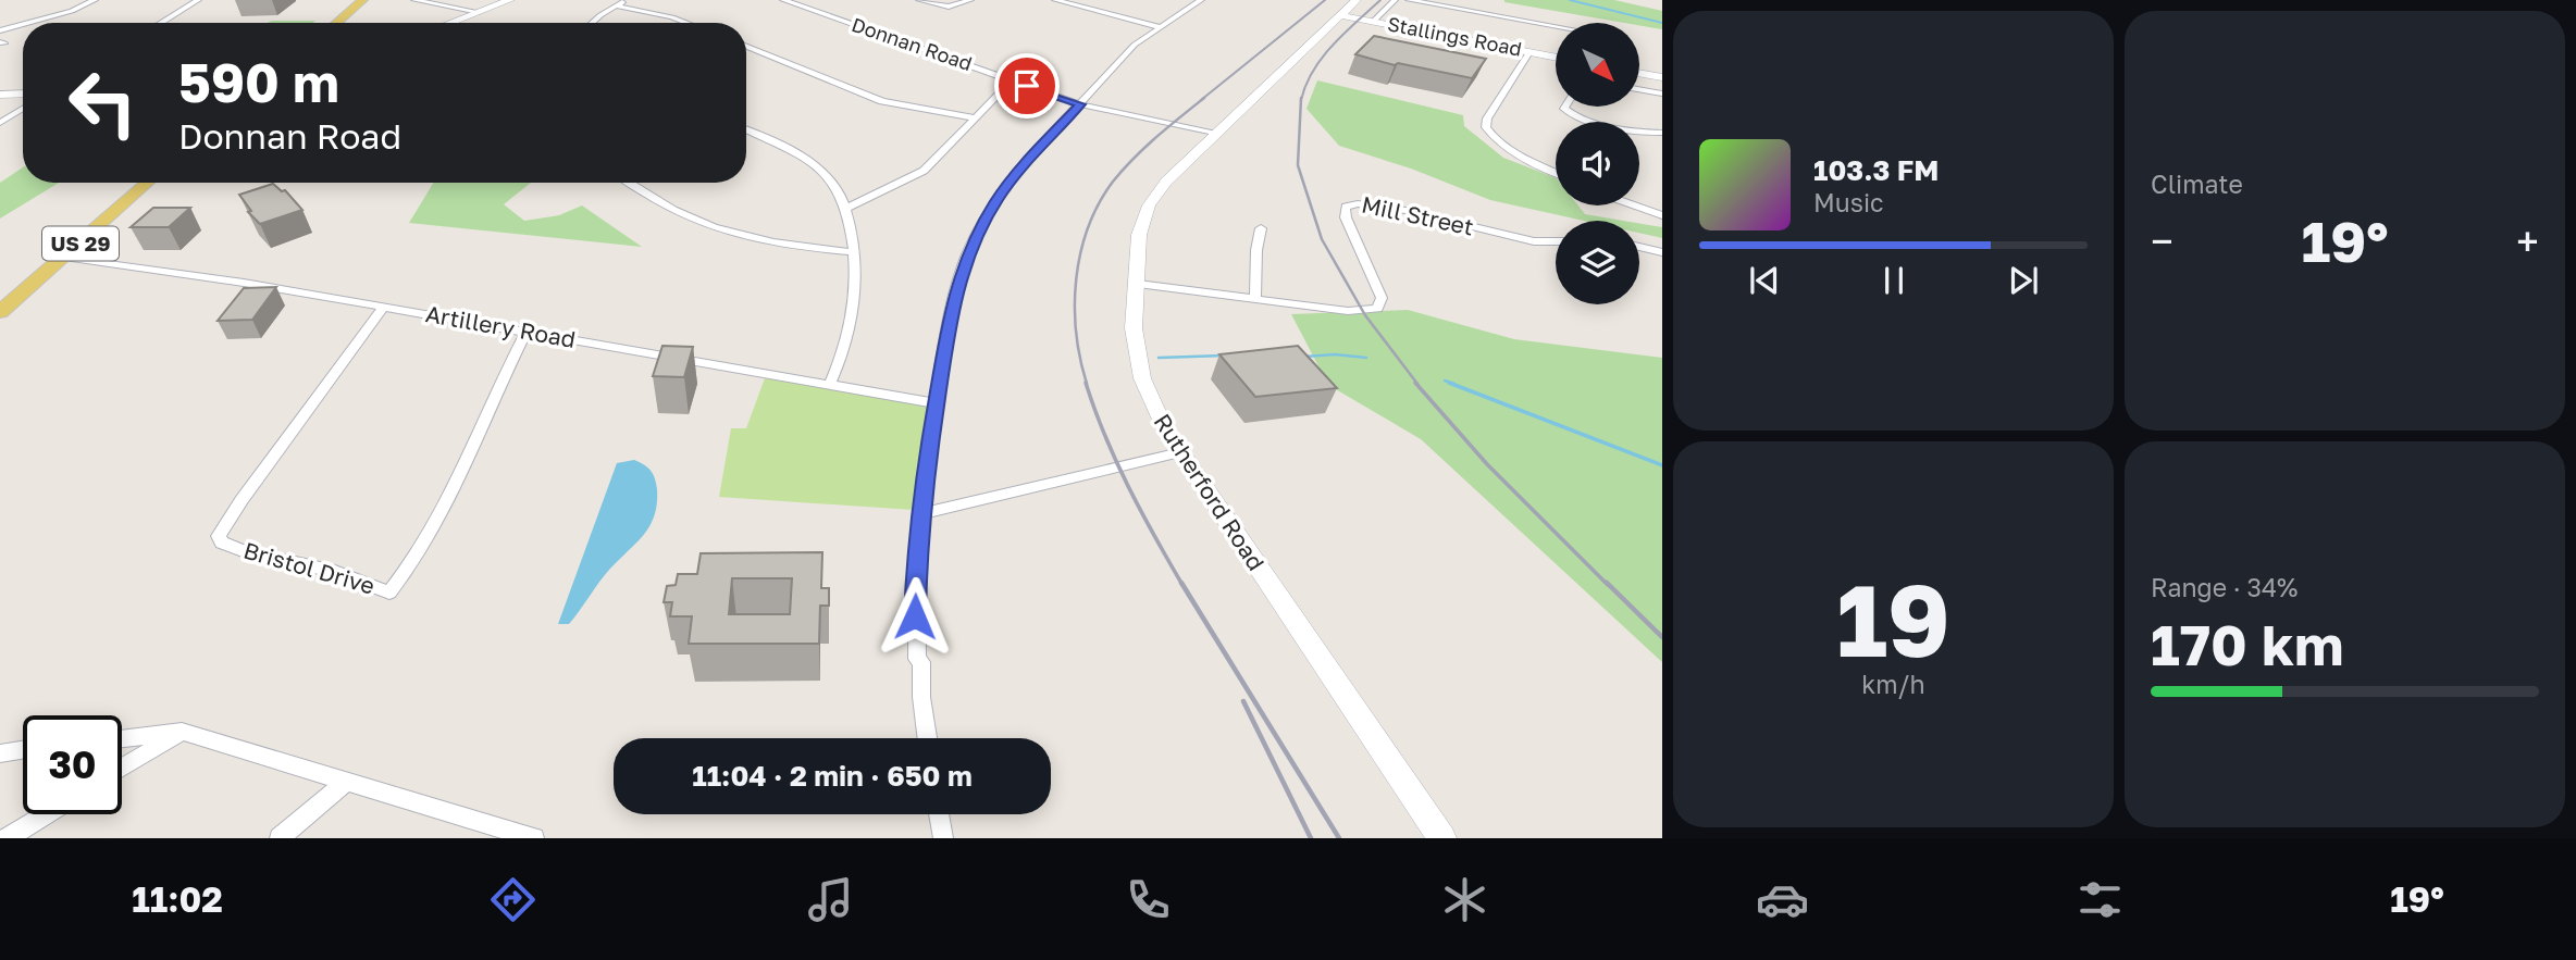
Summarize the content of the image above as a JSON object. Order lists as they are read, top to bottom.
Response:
{
  "streets": {
    "main road": ["US 29"],
    "street": [
      "Stallings Road",
      "Donnan Road",
      "Mill Street",
      "Artillery Road",
      "Rutherford Road",
      "Bristol Drive"
    ]
  },
  "crossings": [
    ["Stallings Road", "Rutherford Road"],
    ["Donnan Road", "Rutherford Road"],
    ["Mill Street", "Rutherford Road"],
    ["US 29", "Artillery Road"],
    ["Artillery Road", "Bristol Drive"]
  ],
  "north": "bottom right",
  "page": {
    "tile": [
      "Climate",
      ["19", "km/h"],
      ["Range · 34%", "170 km"]
    ],
    "turn": ["590 m", "Donnan Road"],
    "song": ["103.3 FM", "Music"],
    "heat": ["−", "19°", "+"],
    "limit": "30",
    "trip": "11:04 · 2 min · 650 m",
    "tabs": ["11:02", "19°"]
  }
}
